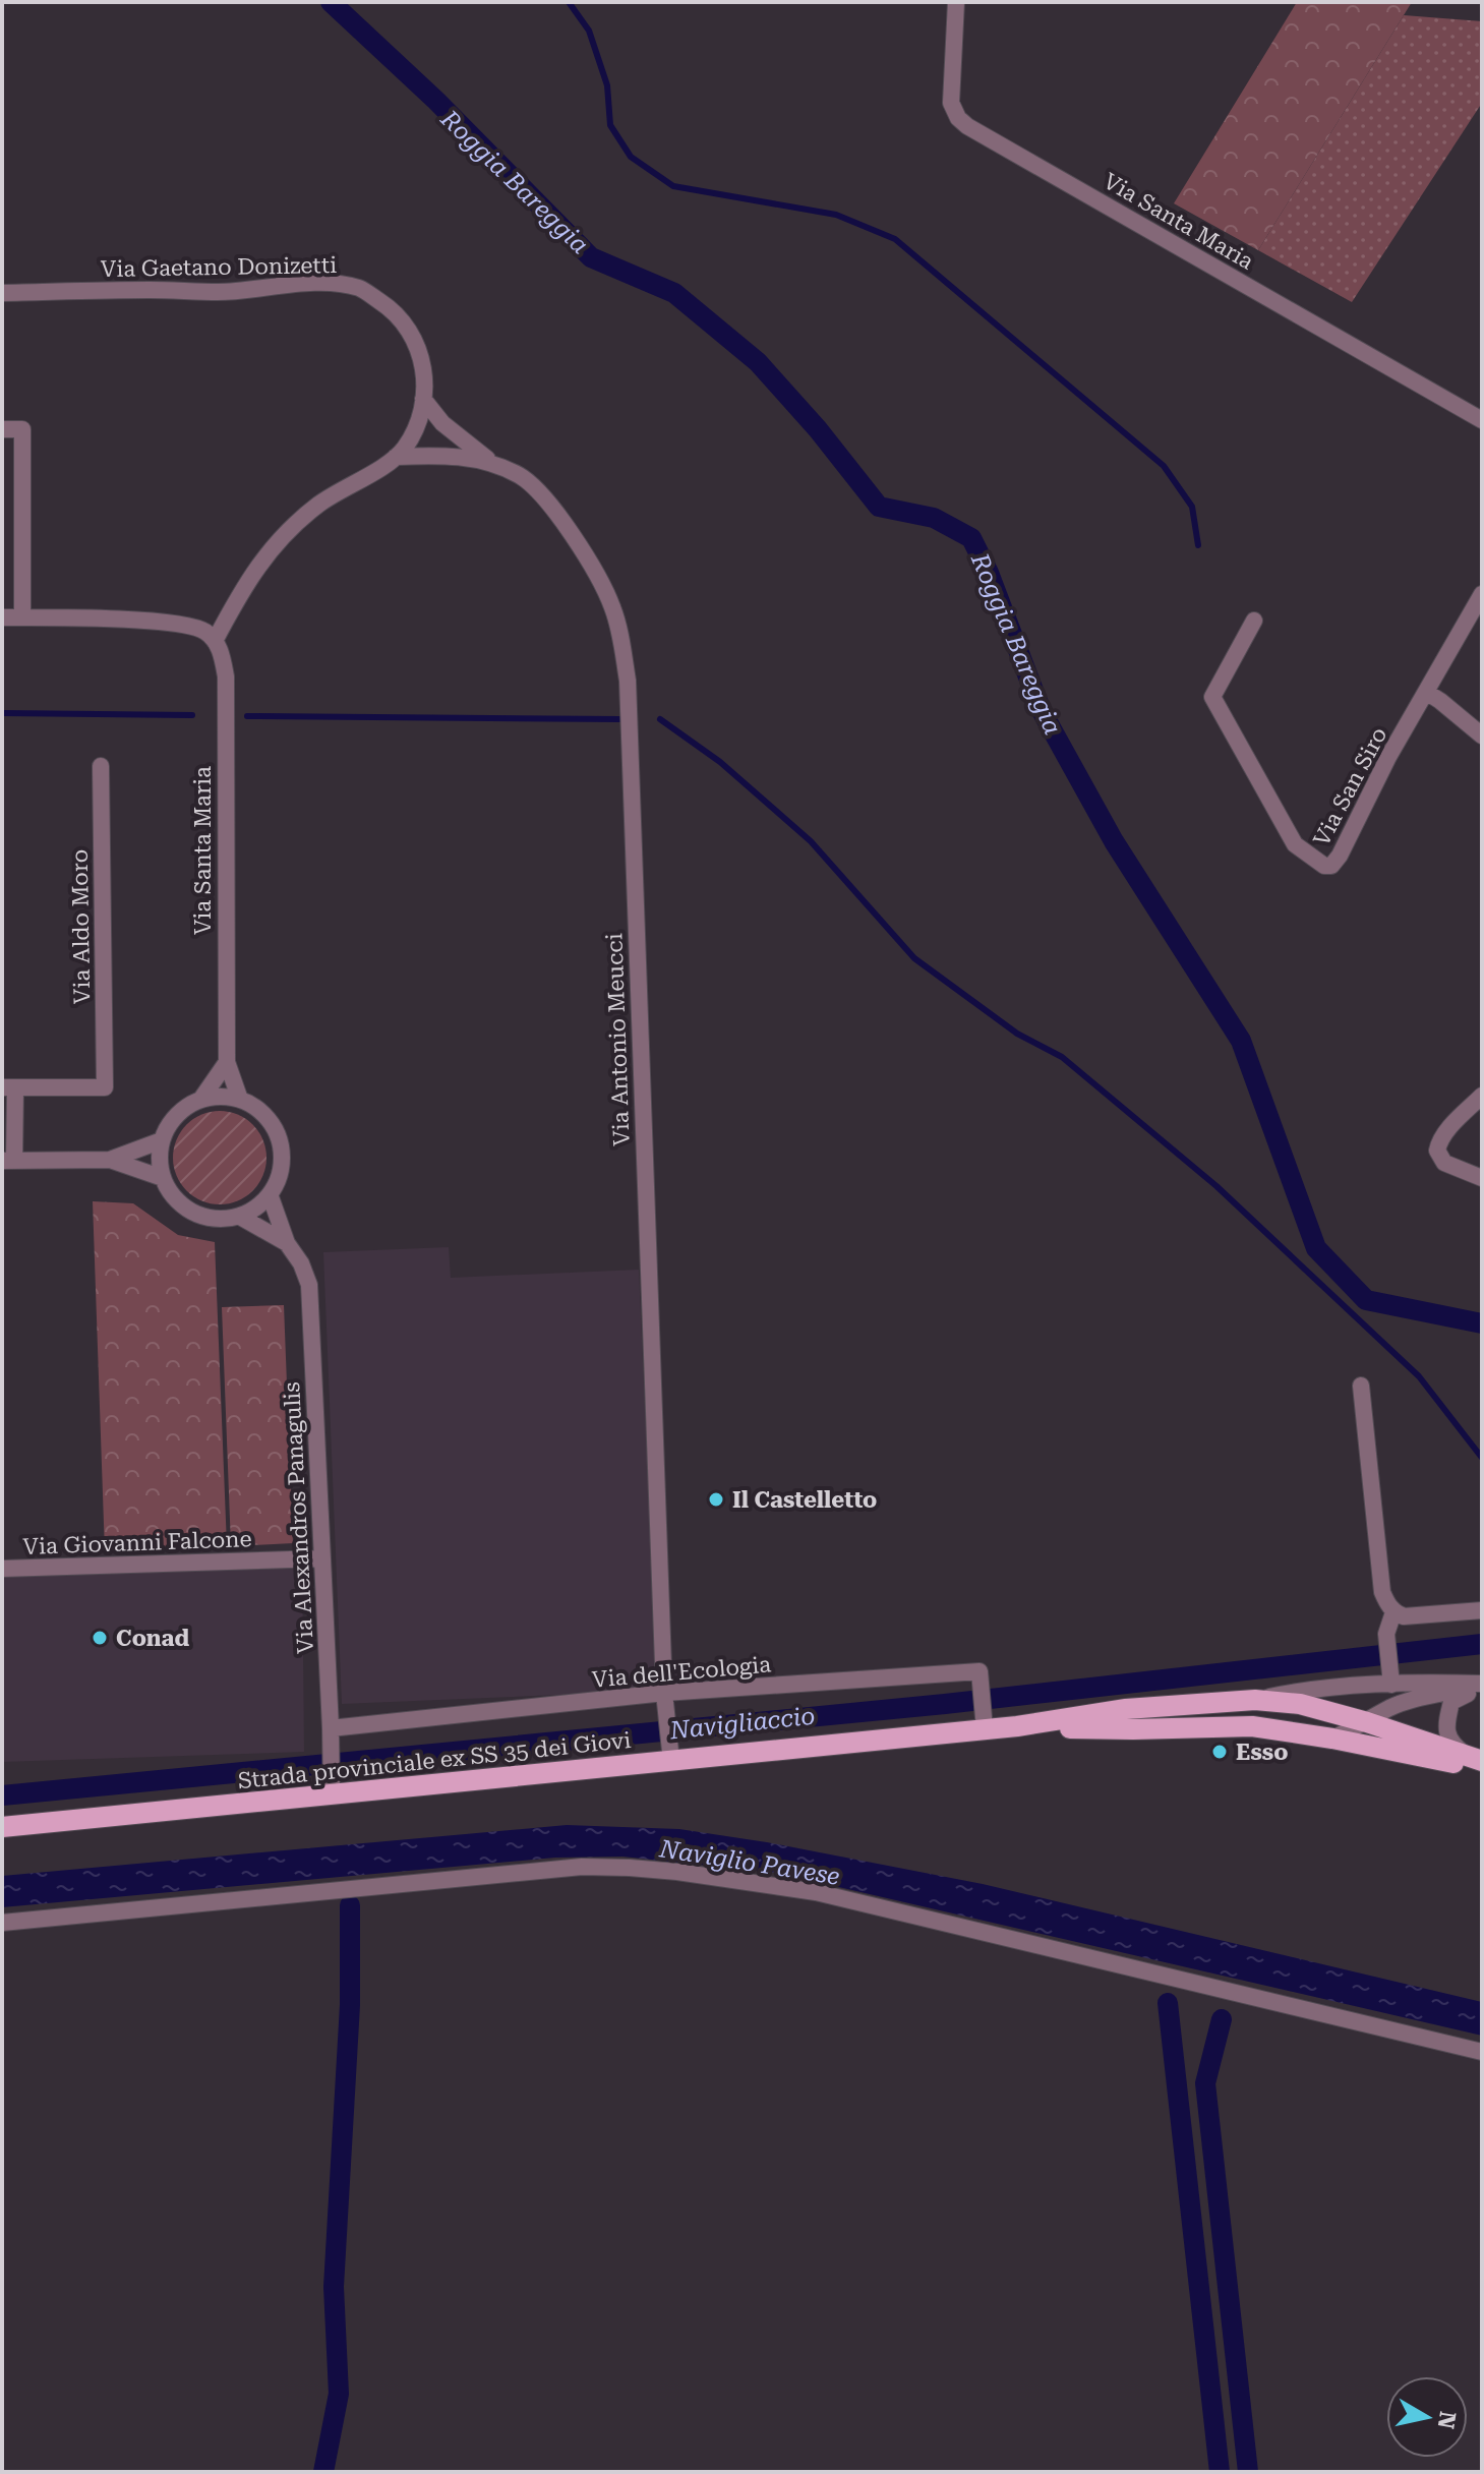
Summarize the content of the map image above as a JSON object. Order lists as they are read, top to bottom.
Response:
{
  "streets": {
    "main road": ["Strada provinciale ex SS 35 dei Giovi"],
    "street": [
      "Via Santa Maria",
      "Via Gaetano Donizetti",
      "Via San Siro",
      "Via Aldo Moro",
      "Via Antonio Meucci",
      "Via Alexandros Panagulis",
      "Via Giovanni Falcone",
      "Via dell'Ecologia"
    ]
  },
  "crossings": [
    ["Via Santa Maria", "Via Gaetano Donizetti"],
    ["Via Santa Maria", "Via Alexandros Panagulis"],
    ["Via Gaetano Donizetti", "Via Antonio Meucci"],
    ["Via Antonio Meucci", "Via dell'Ecologia"],
    ["Via Antonio Meucci", "Strada provinciale ex SS 35 dei Giovi"],
    ["Via Alexandros Panagulis", "Via Giovanni Falcone"],
    ["Via Alexandros Panagulis", "Via dell'Ecologia"],
    ["Via Alexandros Panagulis", "Strada provinciale ex SS 35 dei Giovi"],
    ["Via dell'Ecologia", "Strada provinciale ex SS 35 dei Giovi"]
  ],
  "water": ["Roggia Bareggia", "Navigliaccio", "Naviglio Pavese"],
  "places": ["Il Castelletto", "Conad", "Esso"],
  "north": "right"
}
